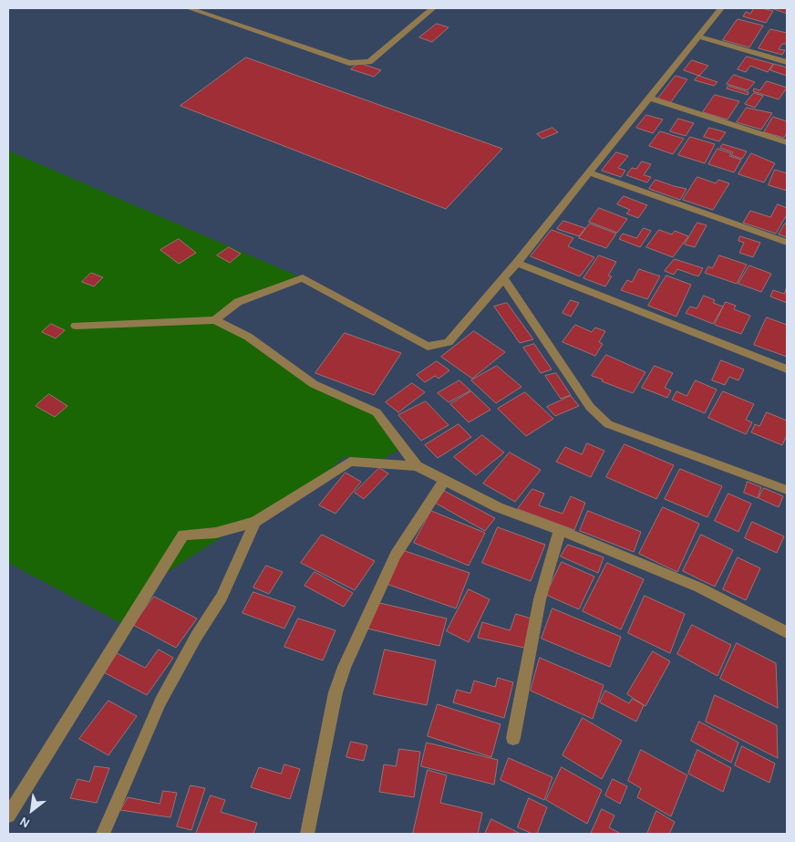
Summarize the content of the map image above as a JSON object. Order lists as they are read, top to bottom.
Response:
{
  "north": "bottom left"
}
